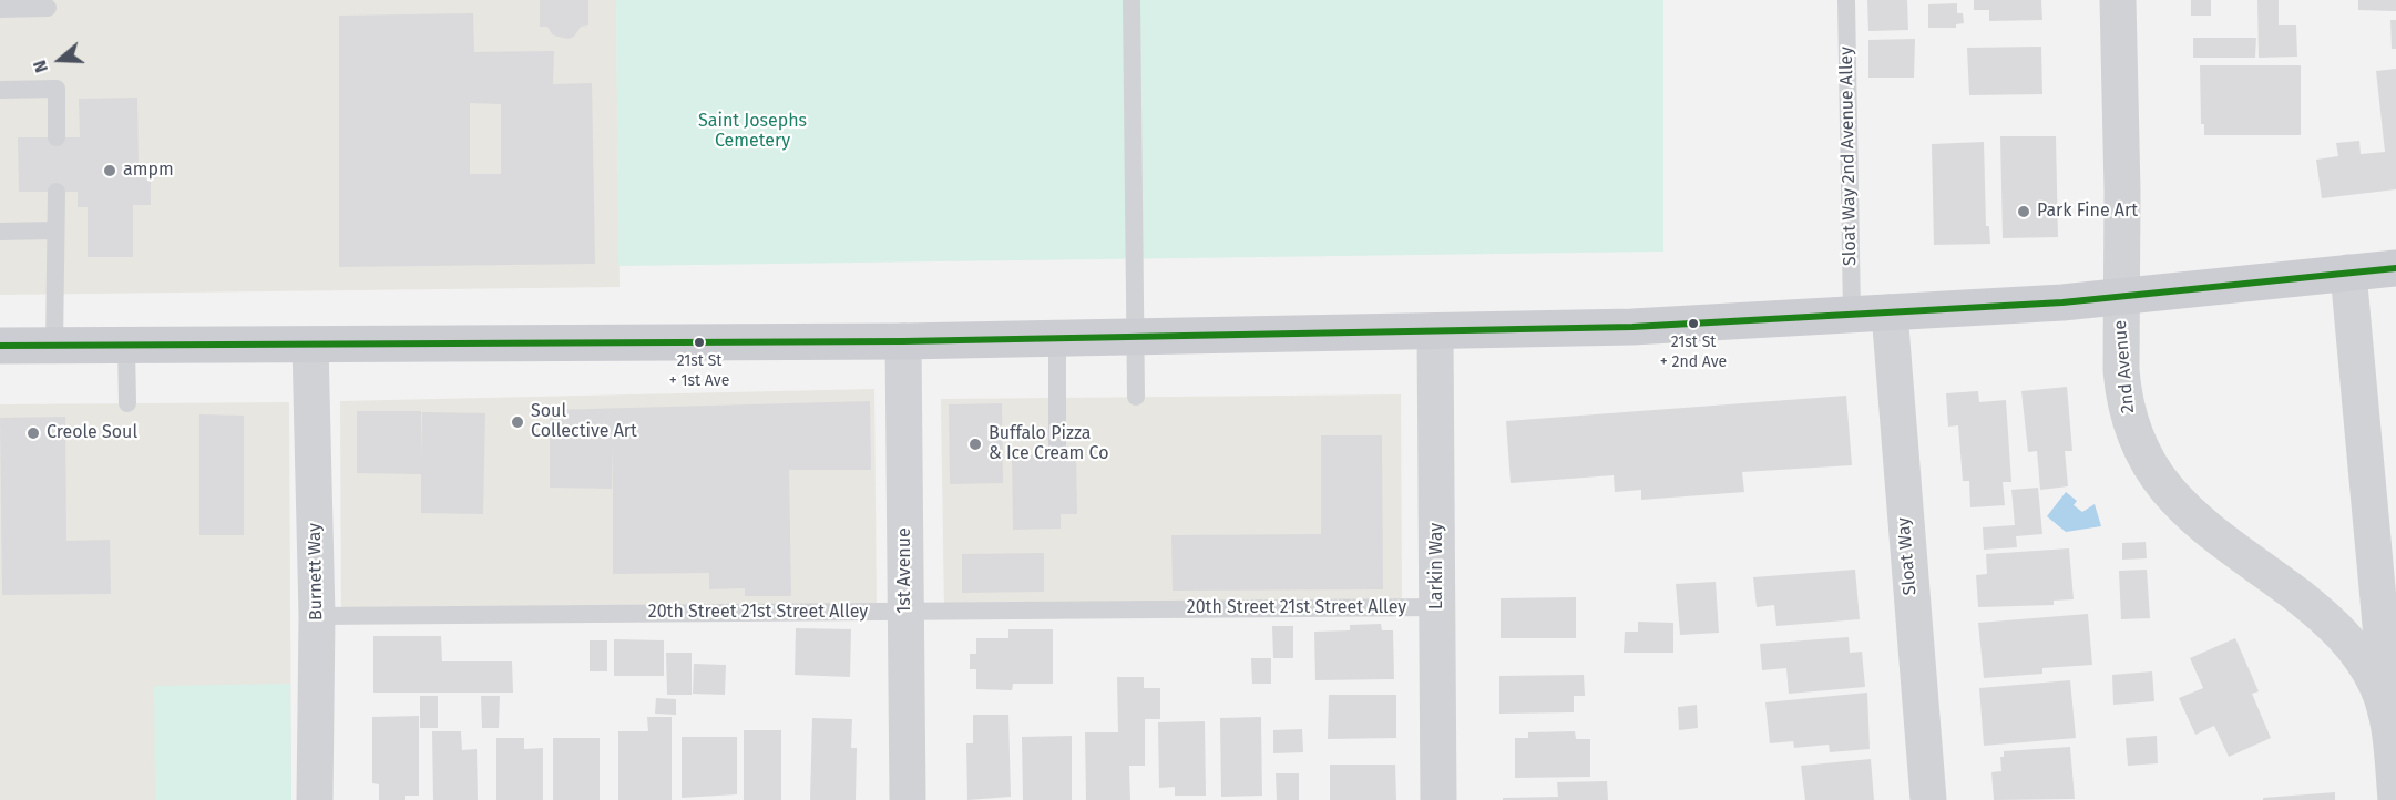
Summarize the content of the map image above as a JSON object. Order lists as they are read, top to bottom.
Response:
{
  "streets": {
    "street": [
      "2nd Avenue",
      "Sloat Way",
      "Larkin Way",
      "1st Avenue",
      "Burnett Way"
    ],
    "lane": ["Sloat Way 2nd Avenue Alley", "20th Street 21st Street Alley"]
  },
  "crossings": [
    ["Larkin Way", "20th Street 21st Street Alley"],
    ["1st Avenue", "20th Street 21st Street Alley"],
    ["Burnett Way", "20th Street 21st Street Alley"]
  ],
  "parks": ["Saint Josephs Cemetery"],
  "places": [
    "ampm",
    "Park Fine Art",
    "21st St + 2nd Ave",
    "21st St + 1st Ave",
    "Soul Collective Art",
    "Creole Soul",
    "Buffalo Pizza & Ice Cream Co"
  ],
  "north": "left"
}
